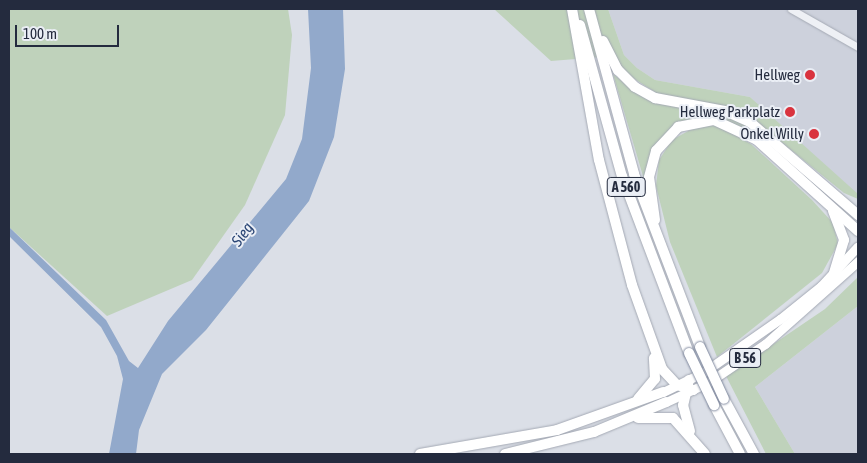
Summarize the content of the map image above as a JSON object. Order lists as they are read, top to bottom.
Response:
{
  "streets": {
    "highway": ["A 560", "B 56"]
  },
  "water": ["Sieg"],
  "places": ["Hellweg", "Hellweg Parkplatz", "Onkel Willy"],
  "scale_bar": "100 m"
}
